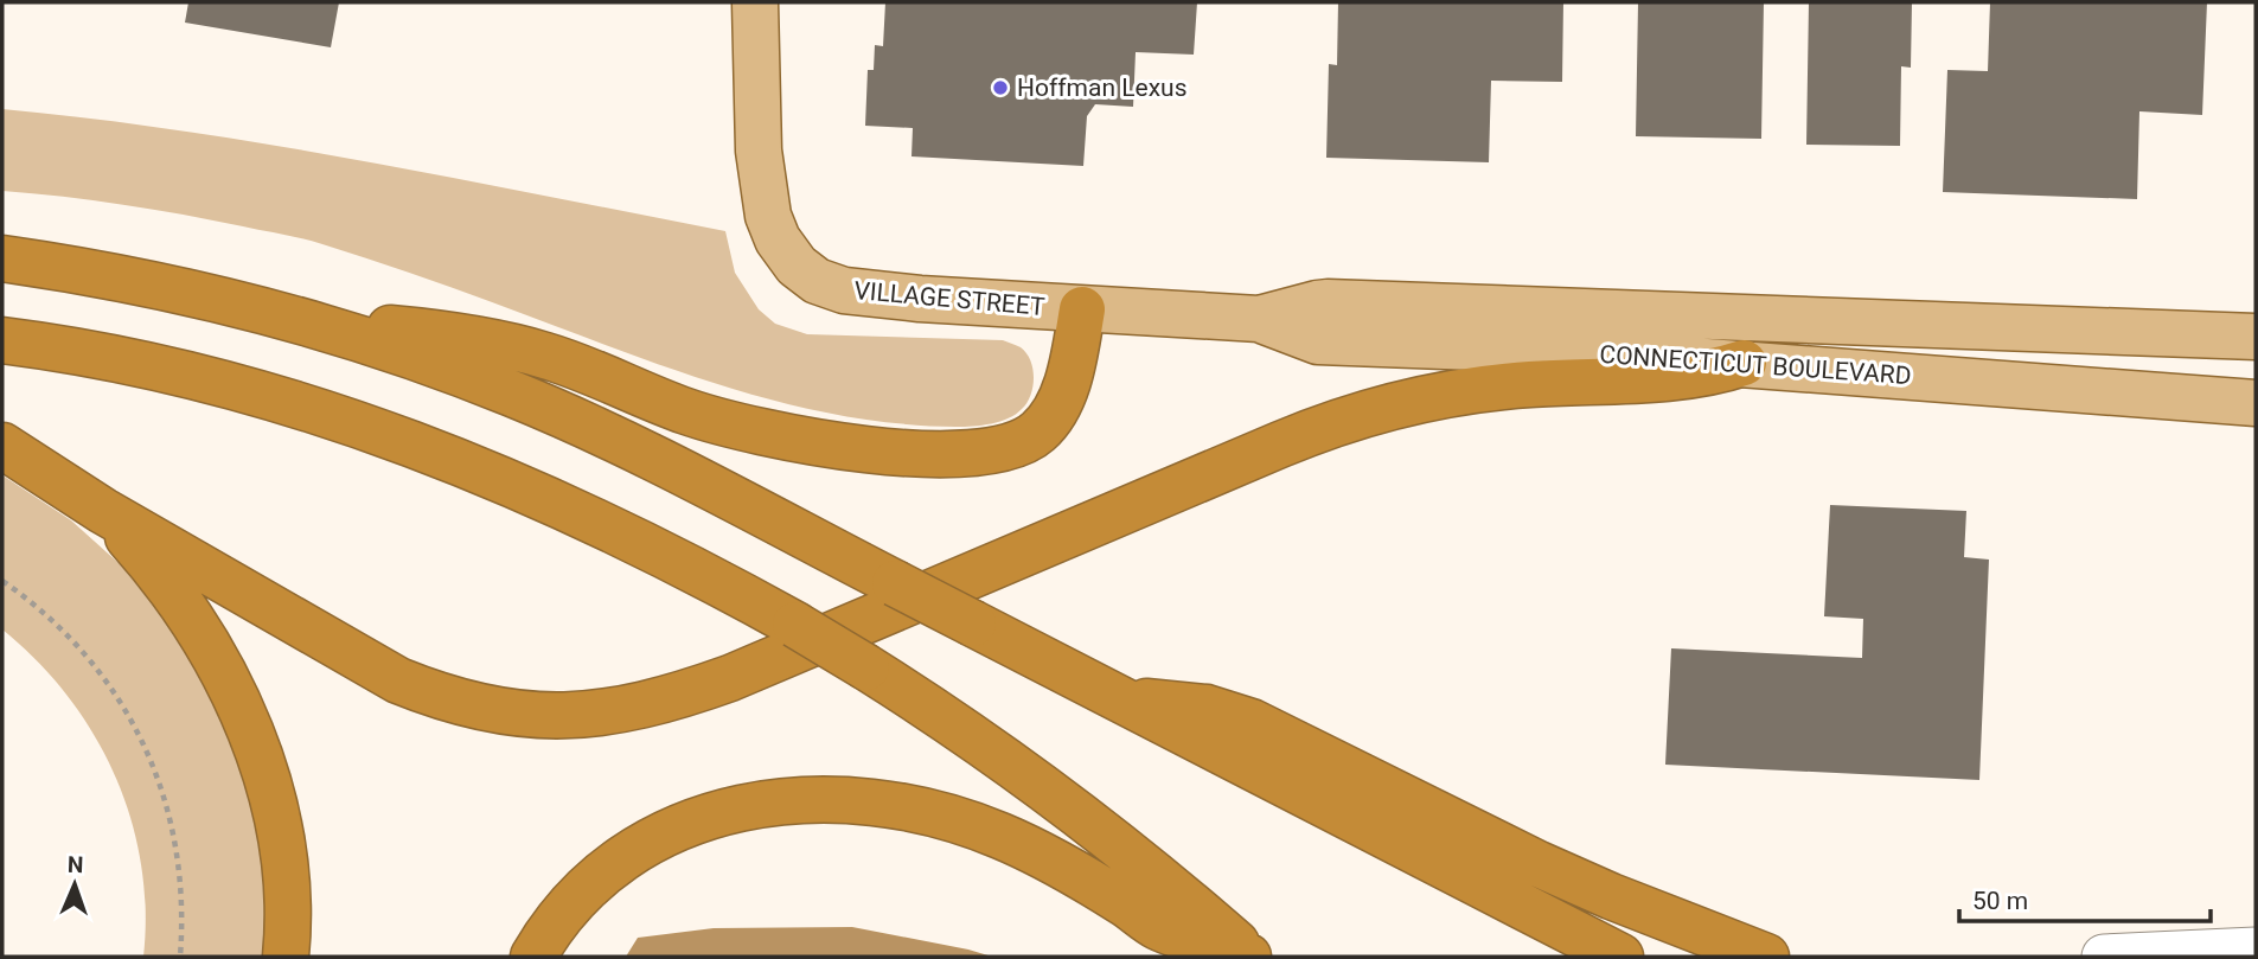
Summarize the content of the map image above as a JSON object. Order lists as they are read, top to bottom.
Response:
{
  "streets": {
    "main road": ["VILLAGE STREET", "CONNECTICUT BOULEVARD"]
  },
  "crossings": [
    ["VILLAGE STREET", "CONNECTICUT BOULEVARD"]
  ],
  "places": ["Hoffman Lexus"],
  "scale_bar": "50 m",
  "north": "top"
}
